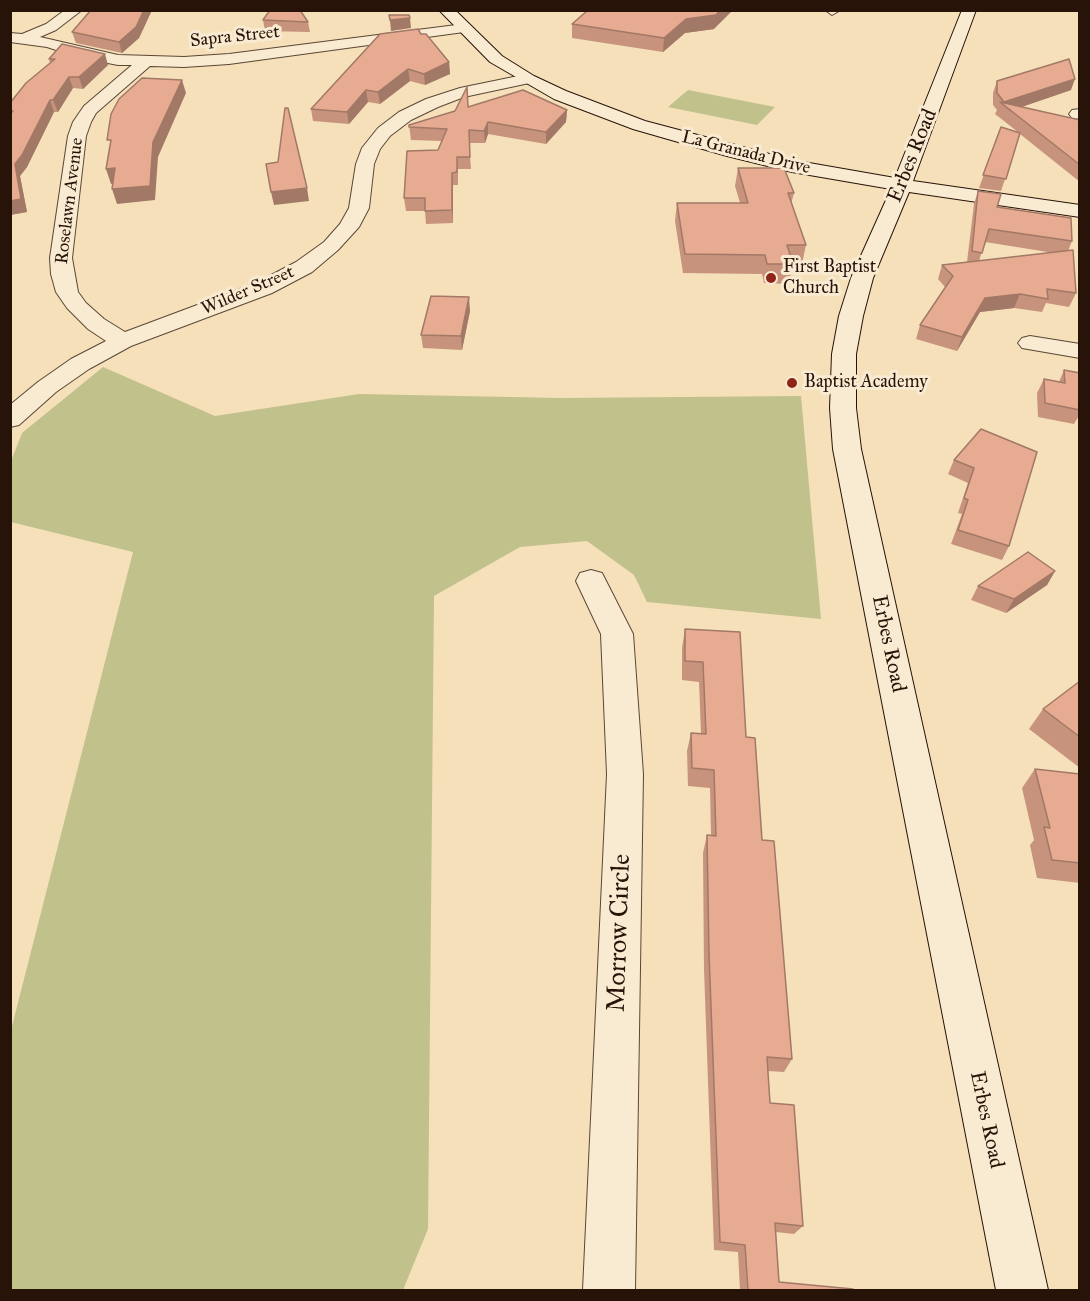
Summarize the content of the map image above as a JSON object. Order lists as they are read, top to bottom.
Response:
{
  "streets": {
    "street": [
      "Sapra Street",
      "La Granada Drive",
      "Erbes Road",
      "Roselawn Avenue",
      "Wilder Street",
      "Morrow Circle"
    ]
  },
  "crossings": [
    ["Sapra Street", "La Granada Drive"],
    ["Sapra Street", "Roselawn Avenue"],
    ["La Granada Drive", "Erbes Road"],
    ["La Granada Drive", "Wilder Street"],
    ["Roselawn Avenue", "Wilder Street"]
  ],
  "places": ["First Baptist Church", "Baptist Academy"]
}
